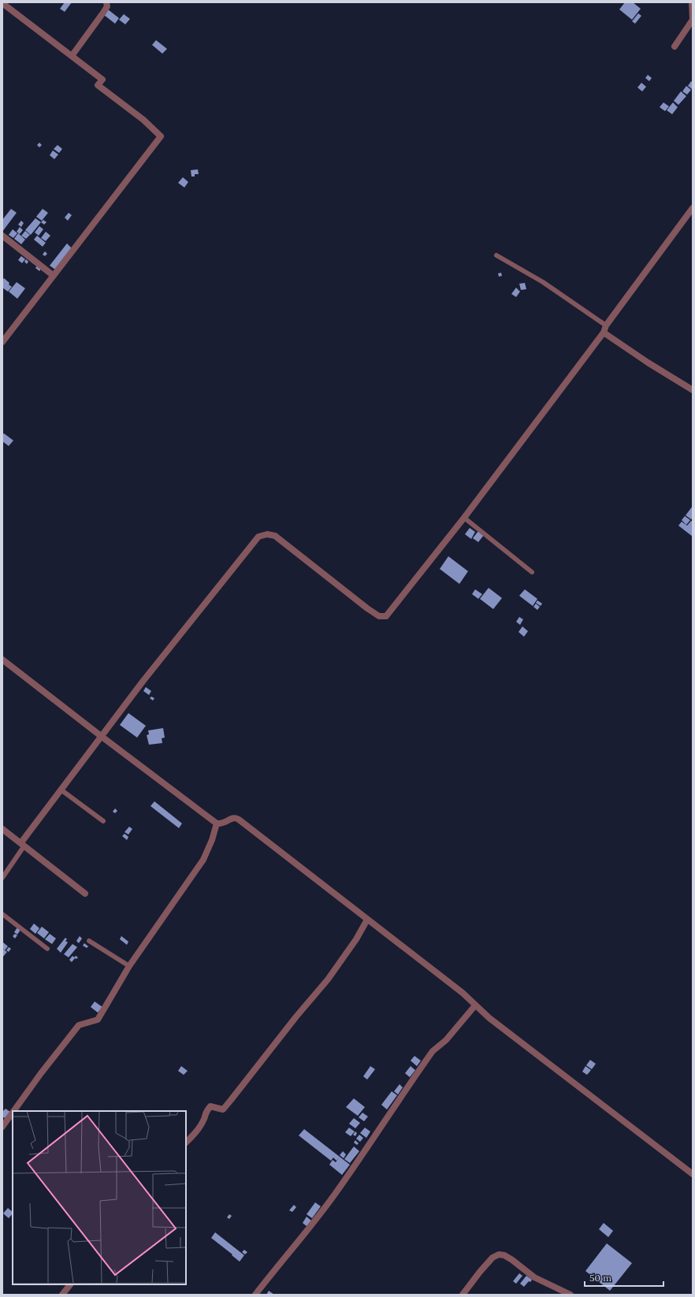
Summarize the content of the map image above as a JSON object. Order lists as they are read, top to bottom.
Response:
{
  "scale_bar": "50 m"
}
